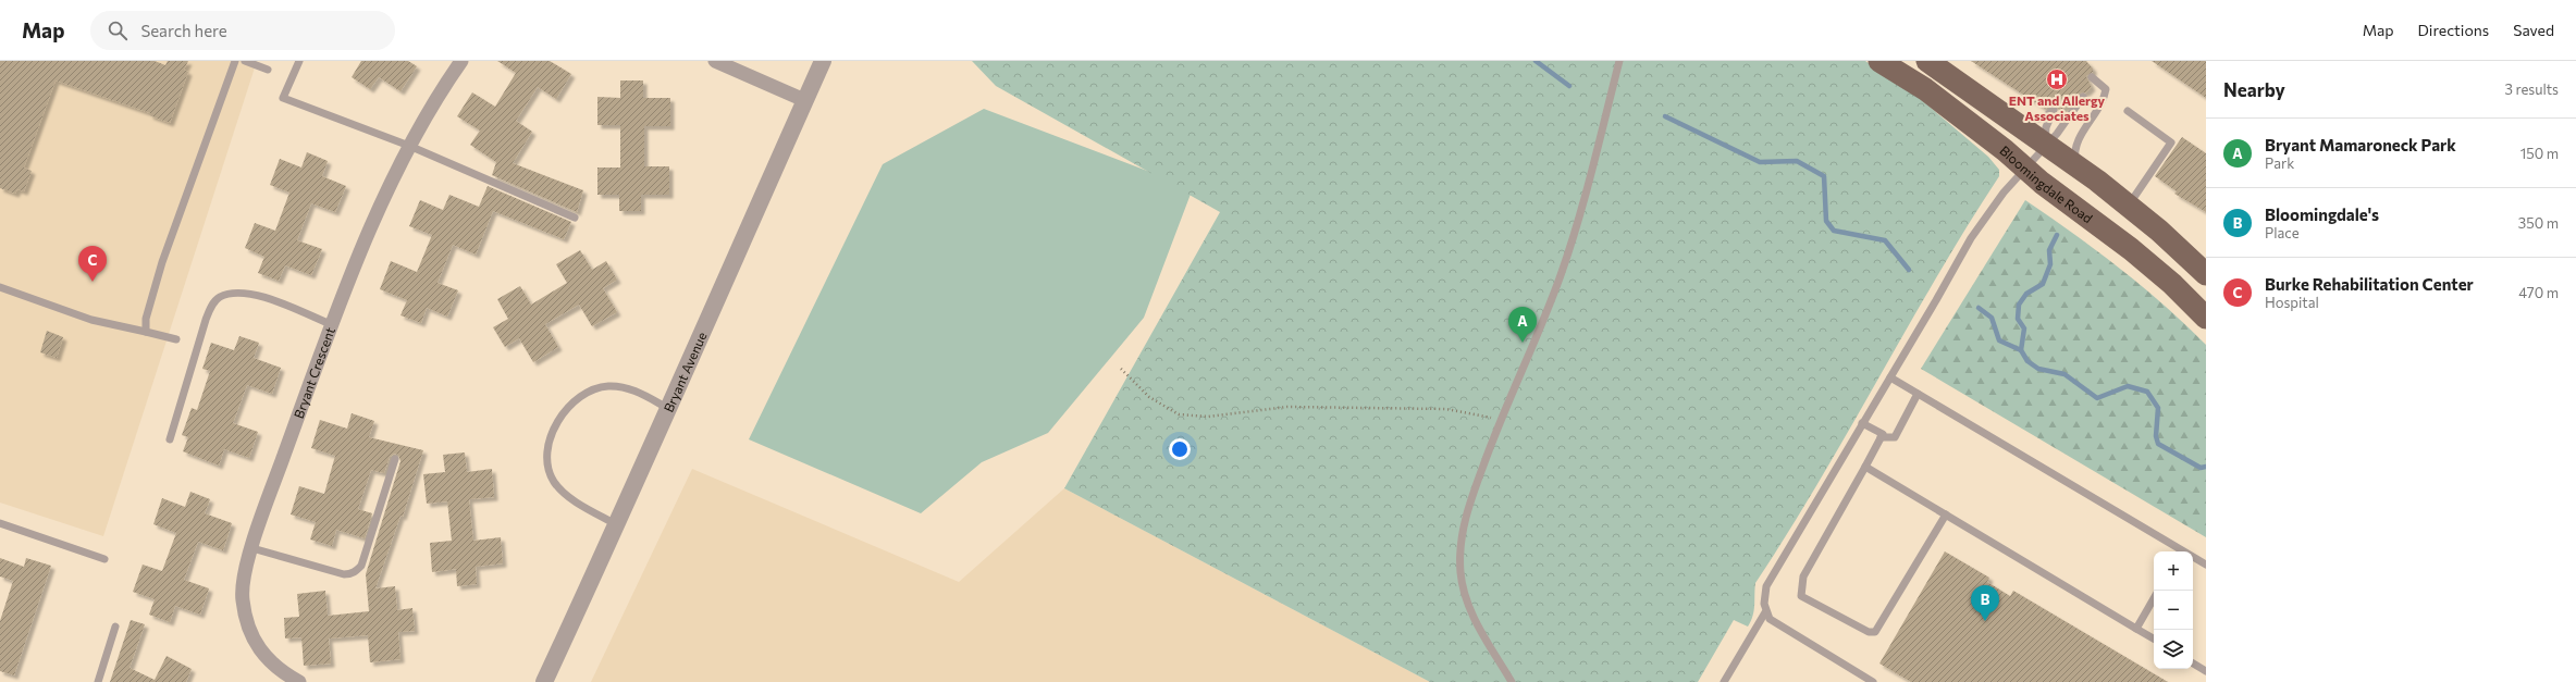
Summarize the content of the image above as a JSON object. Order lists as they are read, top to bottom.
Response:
{
  "streets": {
    "main road": ["Bloomingdale Road"],
    "street": ["Bryant Crescent", "Bryant Avenue"]
  },
  "places": {
    "hospital": ["ENT and Allergy Associates"]
  },
  "page": {
    "header": "Map",
    "search": "Search here",
    "nav": ["Map", "Directions", "Saved"],
    "heading": ["Nearby", "3 results"],
    "list": [
      {
        "mark": "A",
        "name": "Bryant Mamaroneck Park",
        "note": "Park",
        "value": "150 m"
      },
      {
        "mark": "B",
        "name": "Bloomingdale's",
        "note": "Place",
        "value": "350 m"
      },
      {
        "mark": "C",
        "name": "Burke Rehabilitation Center",
        "note": "Hospital",
        "value": "470 m"
      }
    ],
    "pins": ["C", "A", "B"],
    "map_buttons": ["+", "−"]
  }
}
